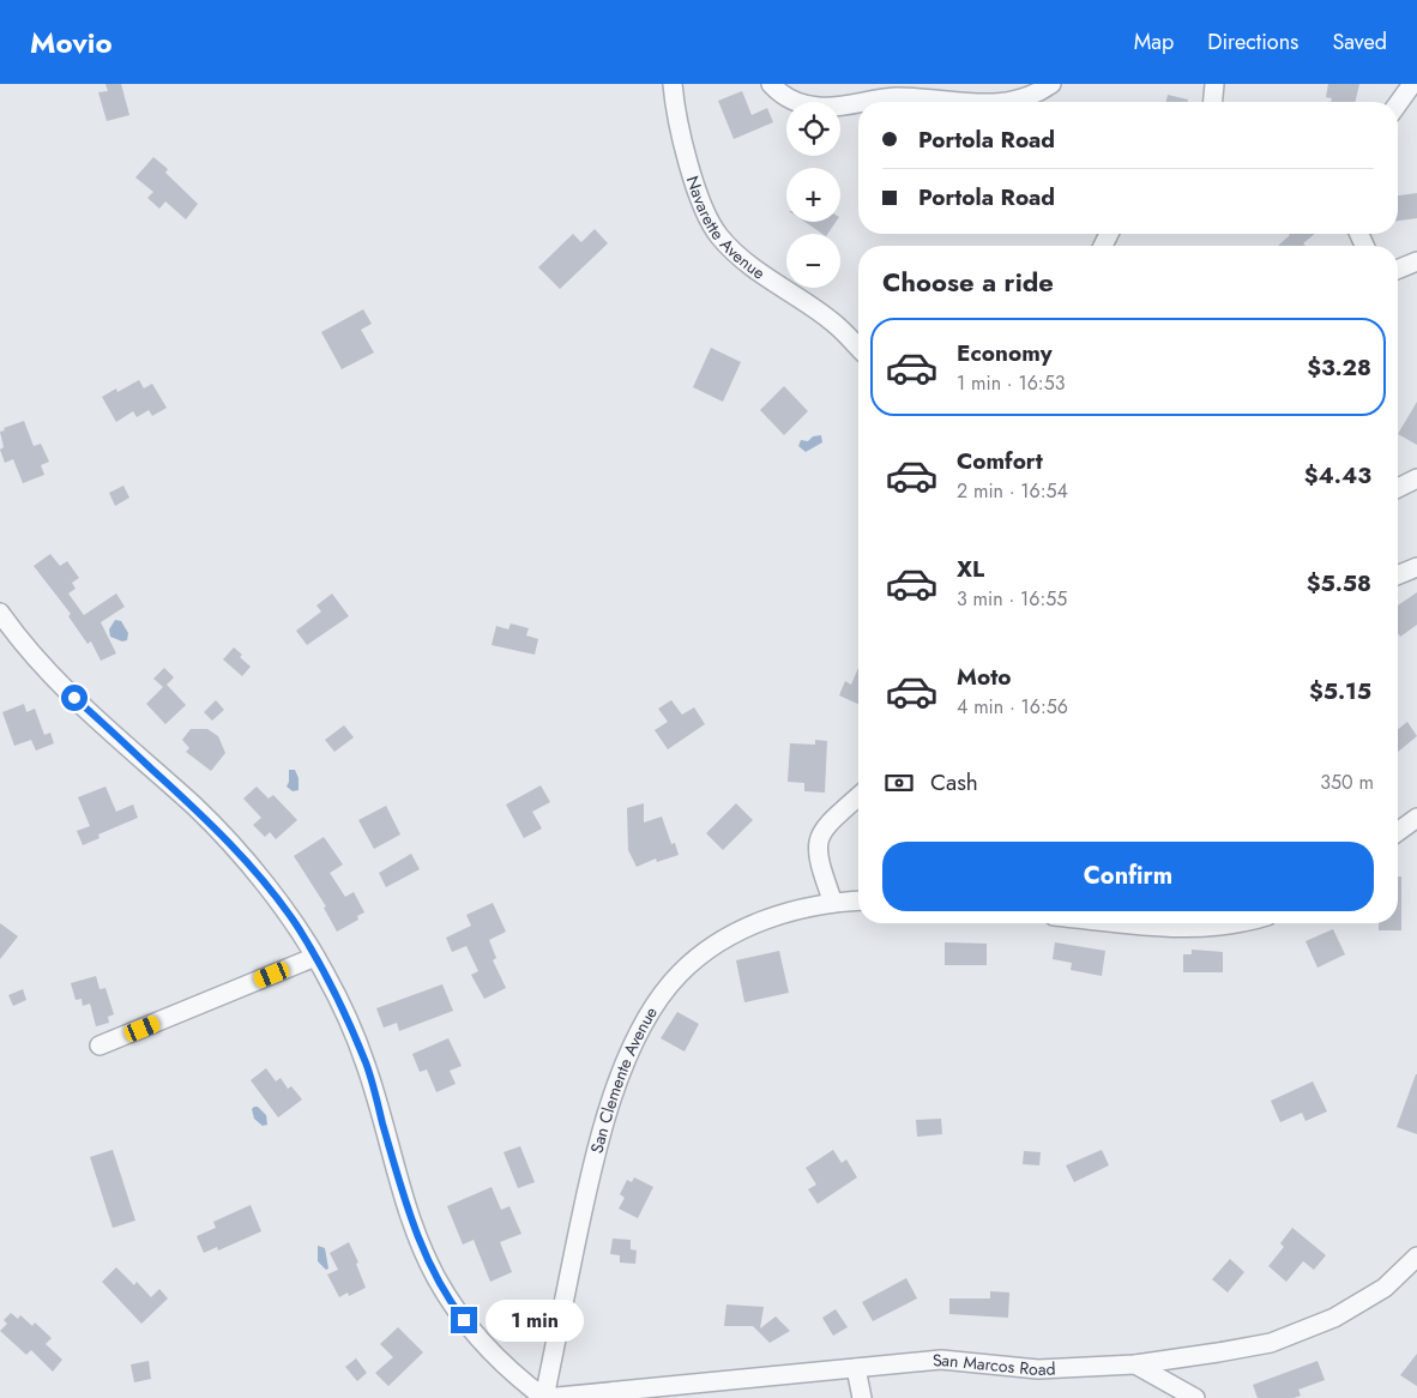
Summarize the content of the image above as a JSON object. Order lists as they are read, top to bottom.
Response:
{
  "streets": {
    "street": ["Navarette Avenue", "San Clemente Avenue", "San Marcos Road"]
  },
  "crossings": [
    ["San Clemente Avenue", "San Marcos Road"]
  ],
  "page": {
    "header": "Movio",
    "nav": ["Map", "Directions", "Saved"],
    "map_buttons": ["+", "−"],
    "banner": ["Portola Road", "Portola Road"],
    "heading": "Choose a ride",
    "list": [
      {
        "name": "Economy",
        "note": "1 min · 16:53",
        "value": "$3.28"
      },
      {
        "name": "Comfort",
        "note": "2 min · 16:54",
        "value": "$4.43"
      },
      {
        "name": "XL",
        "note": "3 min · 16:55",
        "value": "$5.58"
      },
      {
        "name": "Moto",
        "note": "4 min · 16:56",
        "value": "$5.15"
      }
    ],
    "pay": ["Cash", "350 m"],
    "buttons": "Confirm",
    "bubble": "1 min"
  }
}
